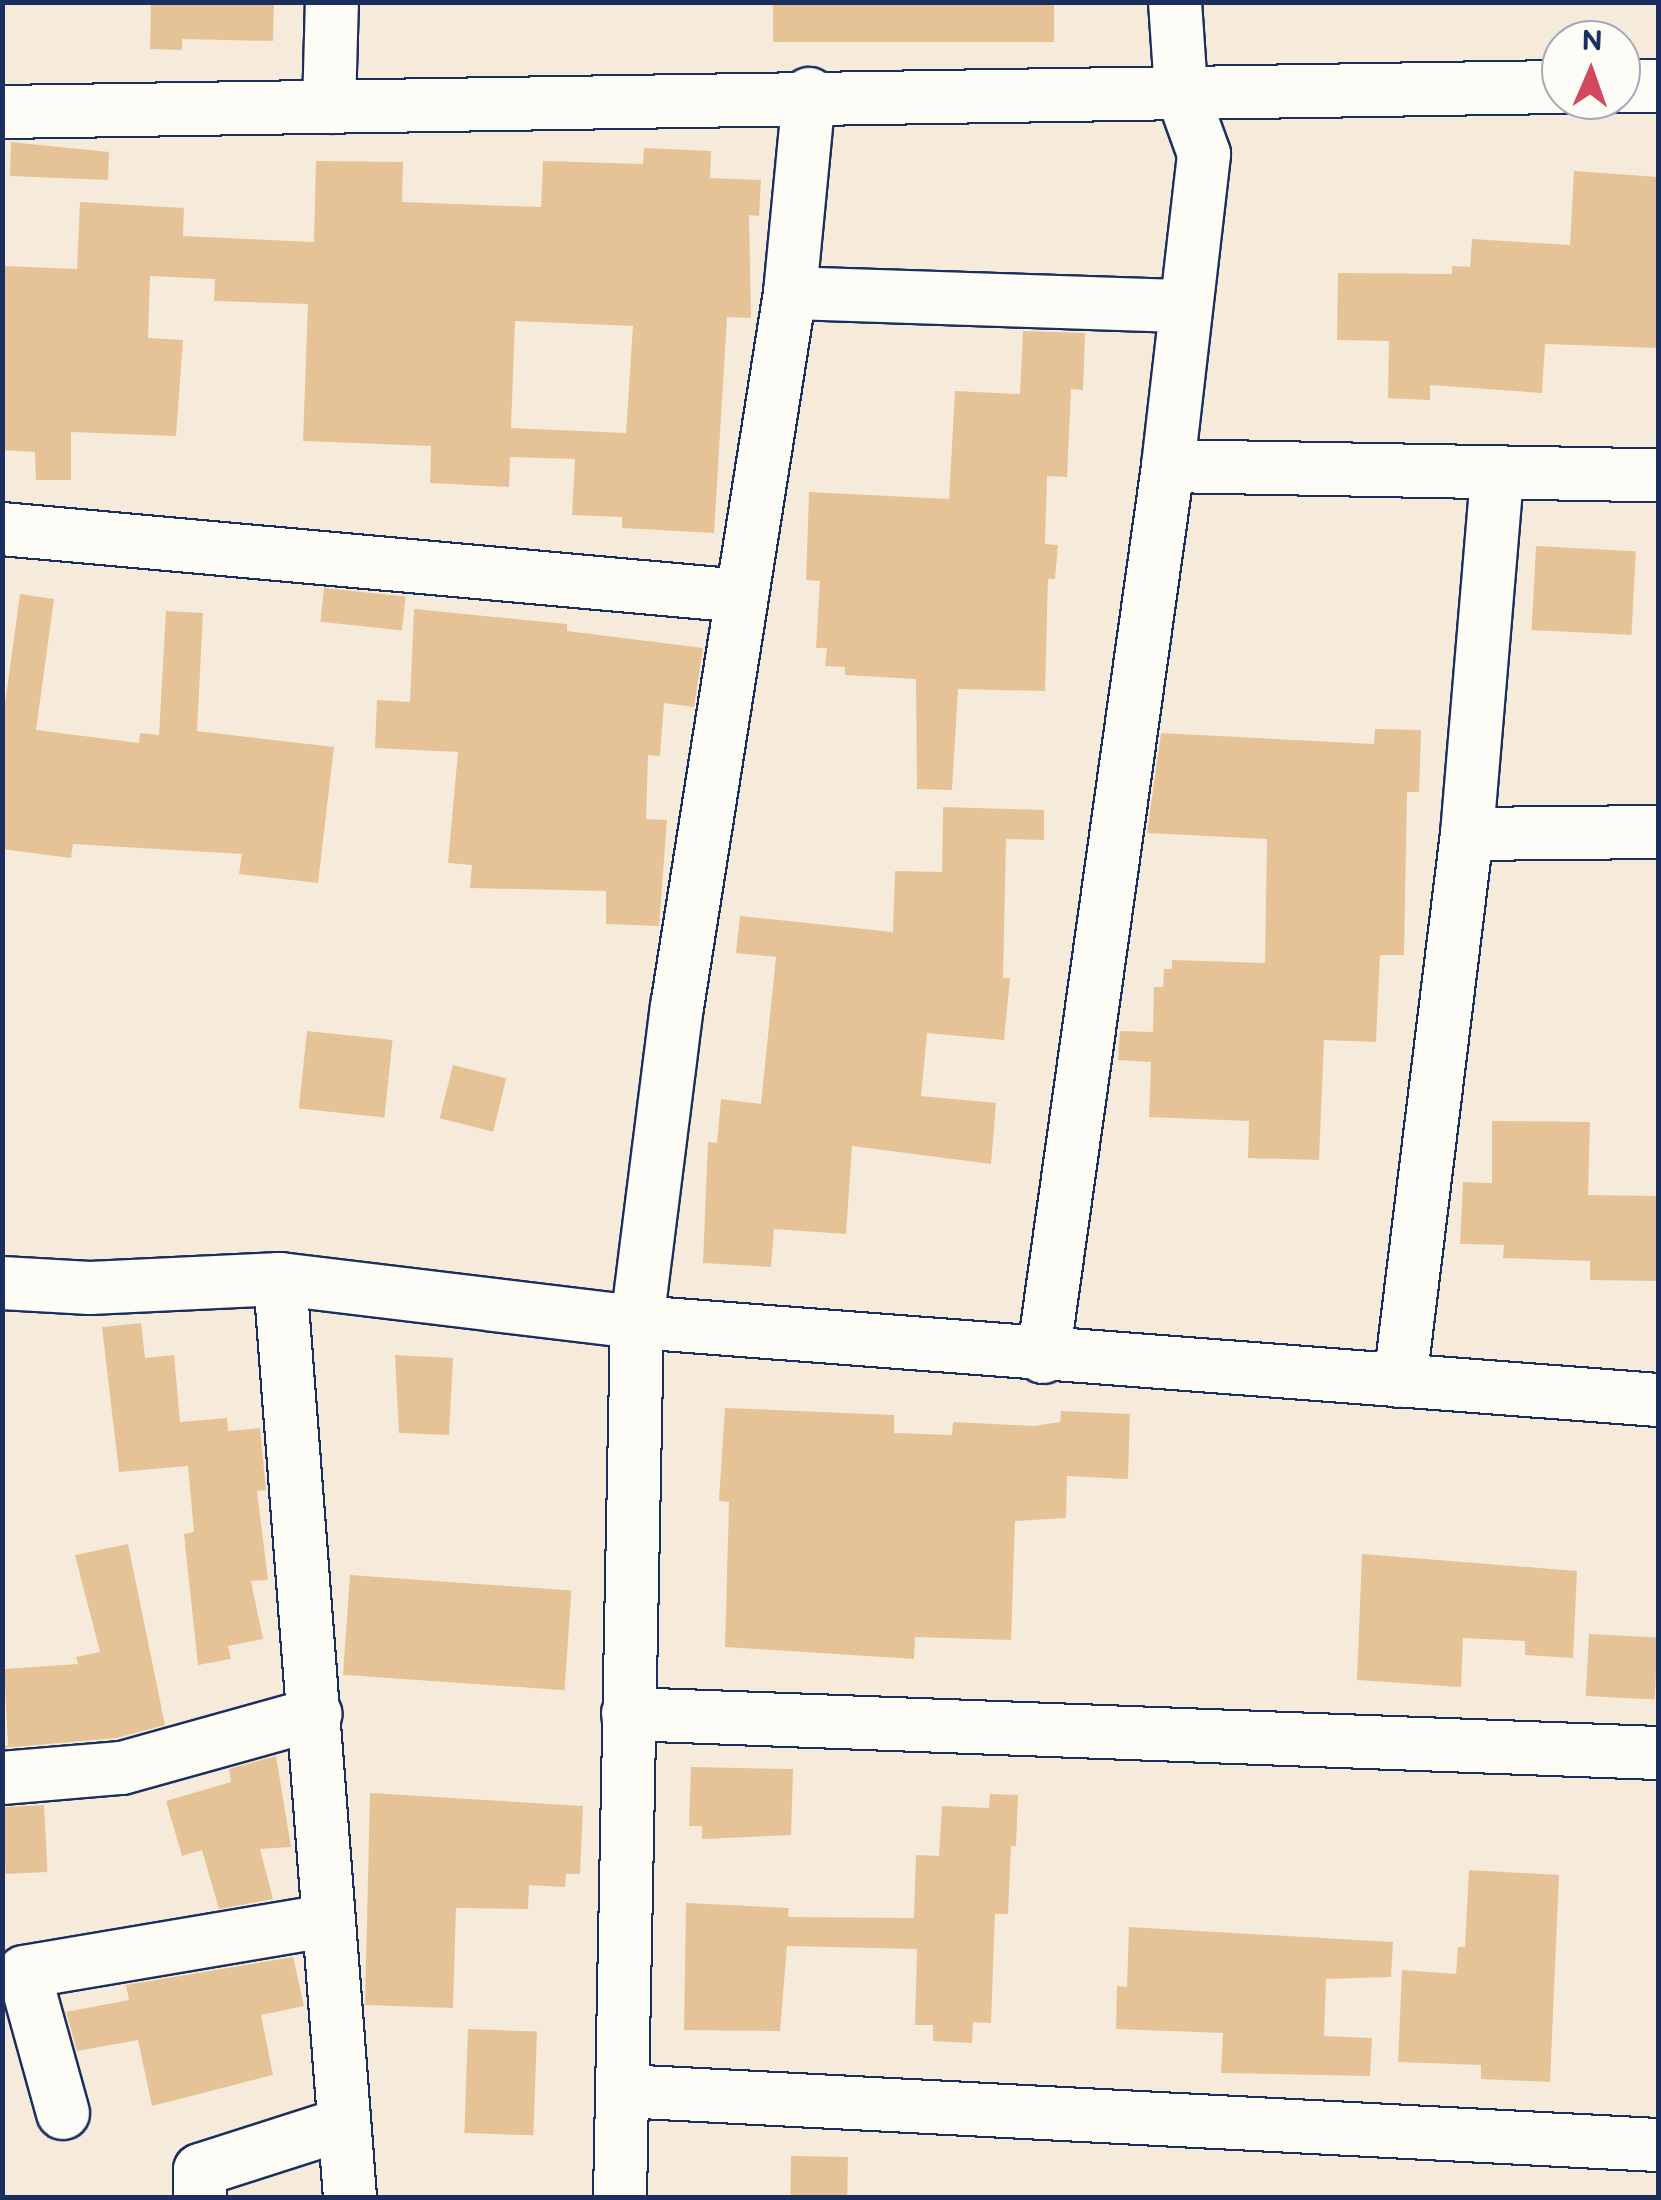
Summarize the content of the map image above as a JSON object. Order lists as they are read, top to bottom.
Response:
{
  "north": "top"
}
